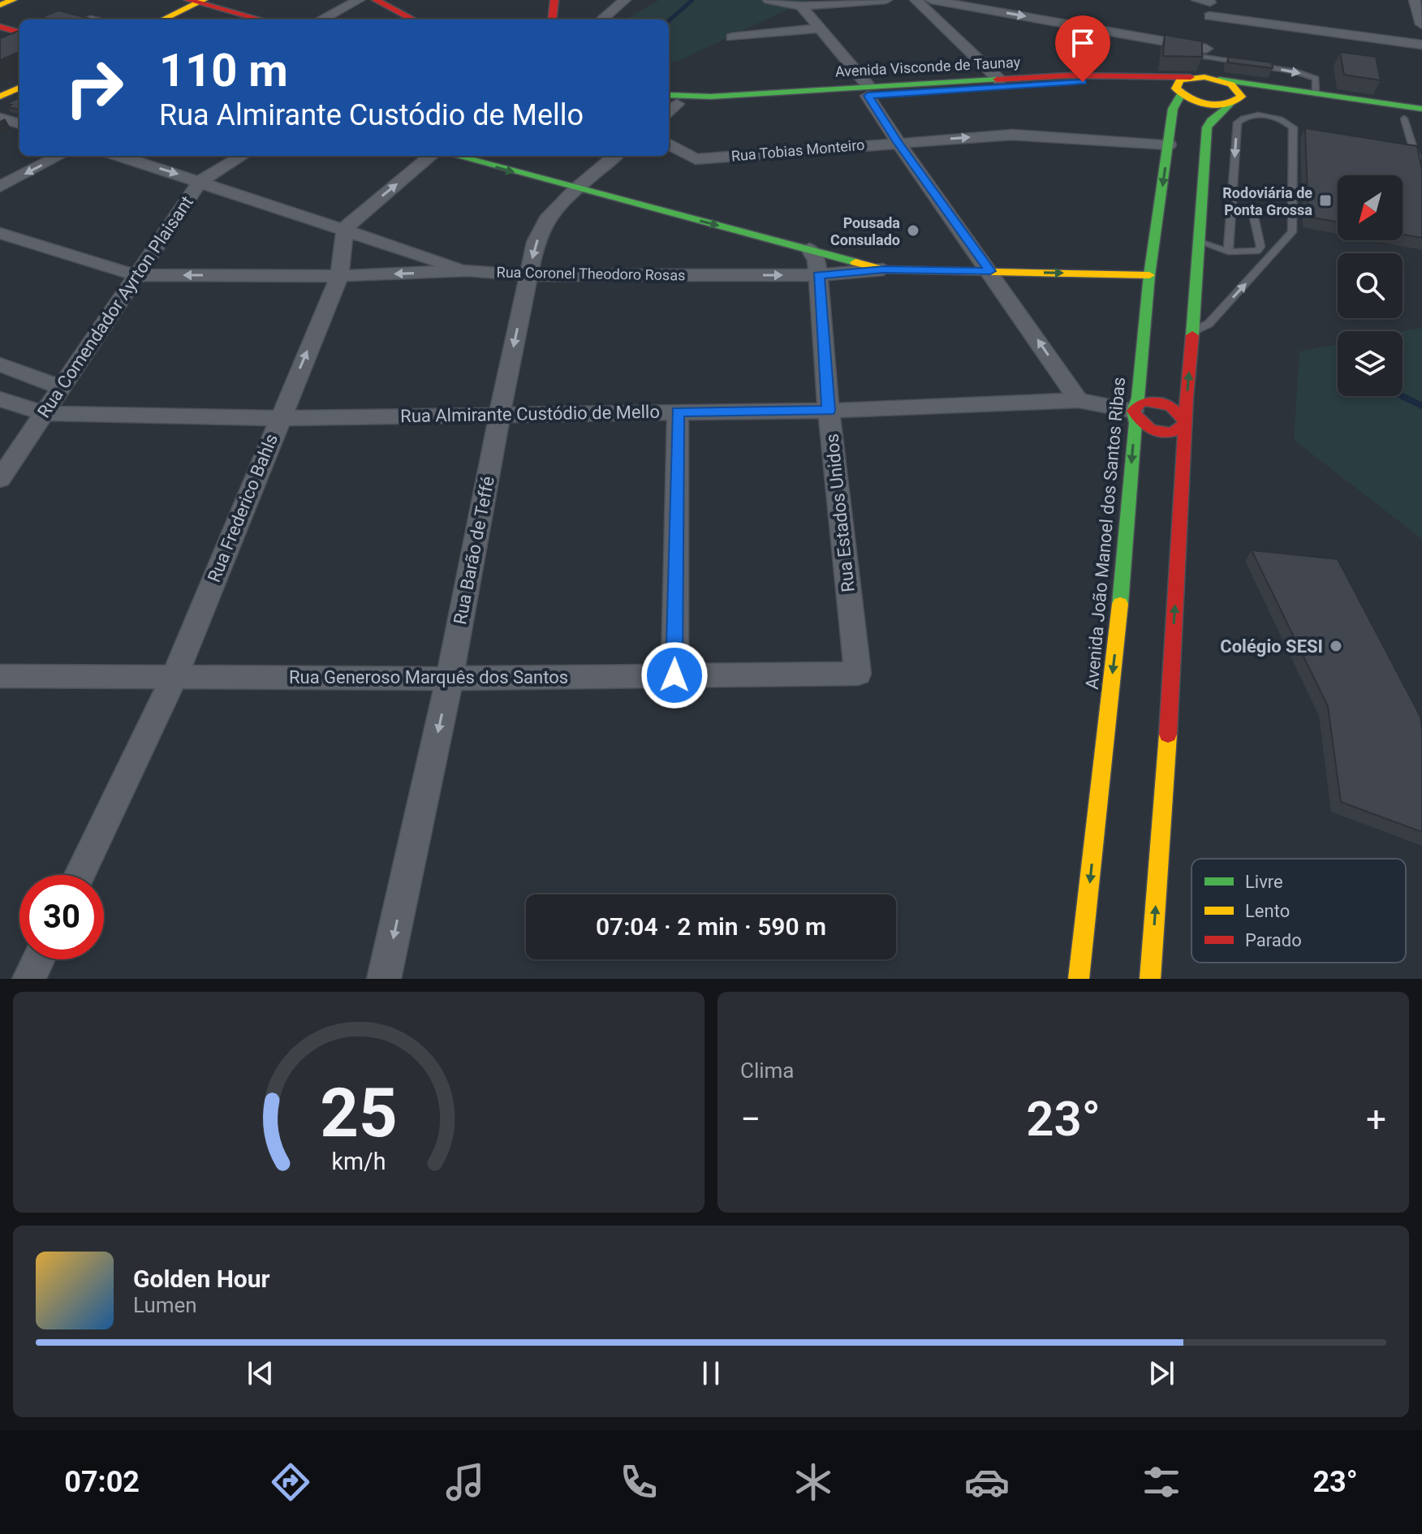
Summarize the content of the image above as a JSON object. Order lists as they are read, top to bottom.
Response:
{
  "streets": {
    "main road": ["Avenida Visconde de Taunay", "Rua Coronel Theodoro Rosas", "Avenida João Manoel dos Santos Ribas"],
    "street": [
      "Rua Tobias Monteiro",
      "Rua Comendador Ayrton Plaisant",
      "Rua Almirante Custódio de Mello",
      "Rua Frederico Bahls",
      "Rua Estados Unidos",
      "Rua Barão de Teffé",
      "Rua Generoso Marquês dos Santos"
    ]
  },
  "crossings": [
    ["Avenida Visconde de Taunay", "Avenida João Manoel dos Santos Ribas"],
    ["Rua Tobias Monteiro", "Avenida João Manoel dos Santos Ribas"],
    ["Rua Coronel Theodoro Rosas", "Rua Comendador Ayrton Plaisant"],
    ["Rua Coronel Theodoro Rosas", "Rua Frederico Bahls"],
    ["Rua Coronel Theodoro Rosas", "Rua Estados Unidos"],
    ["Rua Coronel Theodoro Rosas", "Avenida João Manoel dos Santos Ribas"],
    ["Rua Coronel Theodoro Rosas", "Rua Barão de Teffé"],
    ["Rua Comendador Ayrton Plaisant", "Rua Almirante Custódio de Mello"],
    ["Rua Almirante Custódio de Mello", "Rua Frederico Bahls"],
    ["Rua Almirante Custódio de Mello", "Rua Estados Unidos"],
    ["Rua Almirante Custódio de Mello", "Avenida João Manoel dos Santos Ribas"],
    ["Rua Almirante Custódio de Mello", "Rua Barão de Teffé"],
    ["Rua Frederico Bahls", "Rua Generoso Marquês dos Santos"],
    ["Rua Estados Unidos", "Rua Generoso Marquês dos Santos"],
    ["Rua Barão de Teffé", "Rua Generoso Marquês dos Santos"]
  ],
  "one_way": ["Rua Barão de Teffé"],
  "places": {
    "transit": ["Rodoviária de Ponta Grossa"],
    "other": ["Pousada Consulado", "Colégio SESI"]
  },
  "legend": ["Livre", "Lento", "Parado"],
  "north": "bottom left",
  "page": {
    "turn": ["110 m", "Rua Almirante Custódio de Mello"],
    "limit": "30",
    "trip": "07:04 · 2 min · 590 m",
    "tile": "Clima",
    "heat": ["−", "23°", "+"],
    "song": ["Golden Hour", "Lumen"],
    "tabs": ["07:02", "23°"],
    "gauge": ["25", "km/h"]
  }
}
